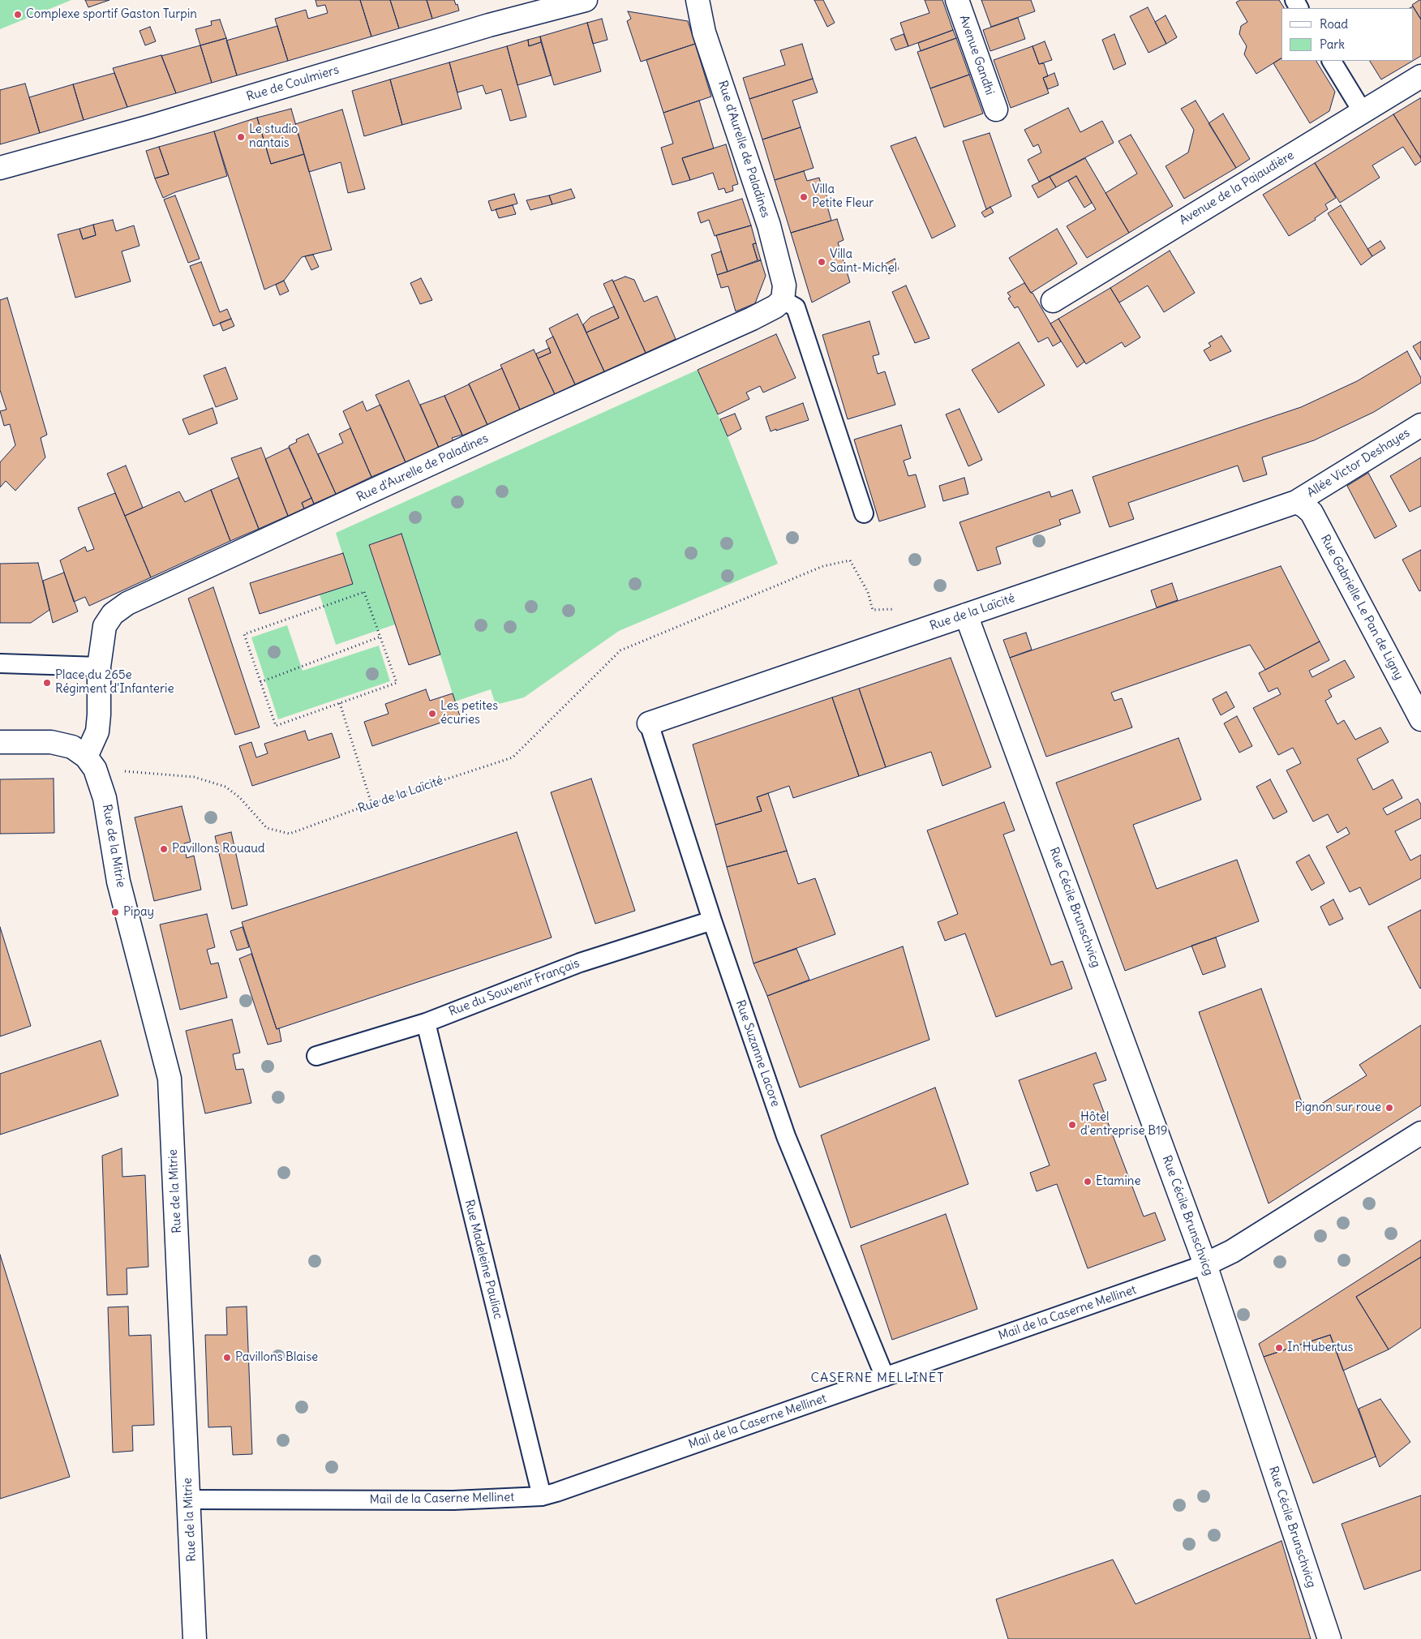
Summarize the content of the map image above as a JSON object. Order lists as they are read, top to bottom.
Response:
{
  "streets": {
    "street": [
      "Avenue Gandhi",
      "Rue de Coulmiers",
      "Rue d'Aurelle de Paladines",
      "Avenue de la Pajaudière",
      "Allée Victor Deshayes",
      "Rue Gabrielle Le Pan de Ligny",
      "Rue de la Laïcité",
      "Rue de la Mitrie",
      "Rue Cécile Brunschvicg",
      "Mail de la Caserne Mellinet"
    ],
    "lane": ["Rue du Souvenir Français", "Rue Suzanne Lacore", "Rue Madeleine Pauliac"]
  },
  "crossings": [
    ["Allée Victor Deshayes", "Rue Gabrielle Le Pan de Ligny"],
    ["Allée Victor Deshayes", "Rue de la Laïcité"],
    ["Rue Gabrielle Le Pan de Ligny", "Rue de la Laïcité"],
    ["Rue de la Laïcité", "Rue Cécile Brunschvicg"],
    ["Rue de la Laïcité", "Rue Suzanne Lacore"],
    ["Rue de la Mitrie", "Mail de la Caserne Mellinet"],
    ["Rue Cécile Brunschvicg", "Mail de la Caserne Mellinet"],
    ["Rue du Souvenir Français", "Rue Suzanne Lacore"],
    ["Rue du Souvenir Français", "Rue Madeleine Pauliac"],
    ["Rue Suzanne Lacore", "Mail de la Caserne Mellinet"],
    ["Rue Madeleine Pauliac", "Mail de la Caserne Mellinet"]
  ],
  "districts": ["CASERNE MELLINET"],
  "places": [
    "Complexe sportif Gaston Turpin",
    "Le studio nantais",
    "Villa Petite Fleur",
    "Villa Saint-Michel",
    "Place du 265e Régiment d'Infanterie",
    "Les petites écuries",
    "Pavillons Rouaud",
    "Pipay",
    "Pignon sur roue",
    "Hôtel d'entreprise B19",
    "Etamine",
    "In Hubertus",
    "Pavillons Blaise"
  ],
  "legend": ["Road", "Park"]
}
